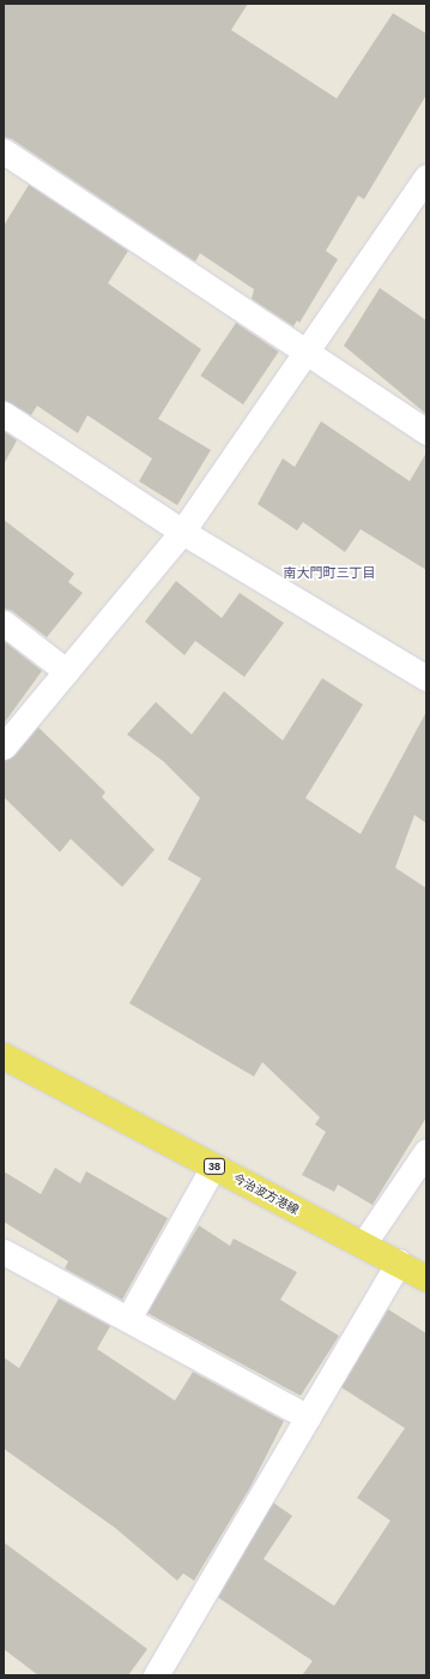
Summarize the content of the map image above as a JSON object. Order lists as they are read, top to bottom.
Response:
{
  "streets": {
    "main road": ["38", "今治波方港線"]
  },
  "districts": ["南大門町三丁目"]
}
